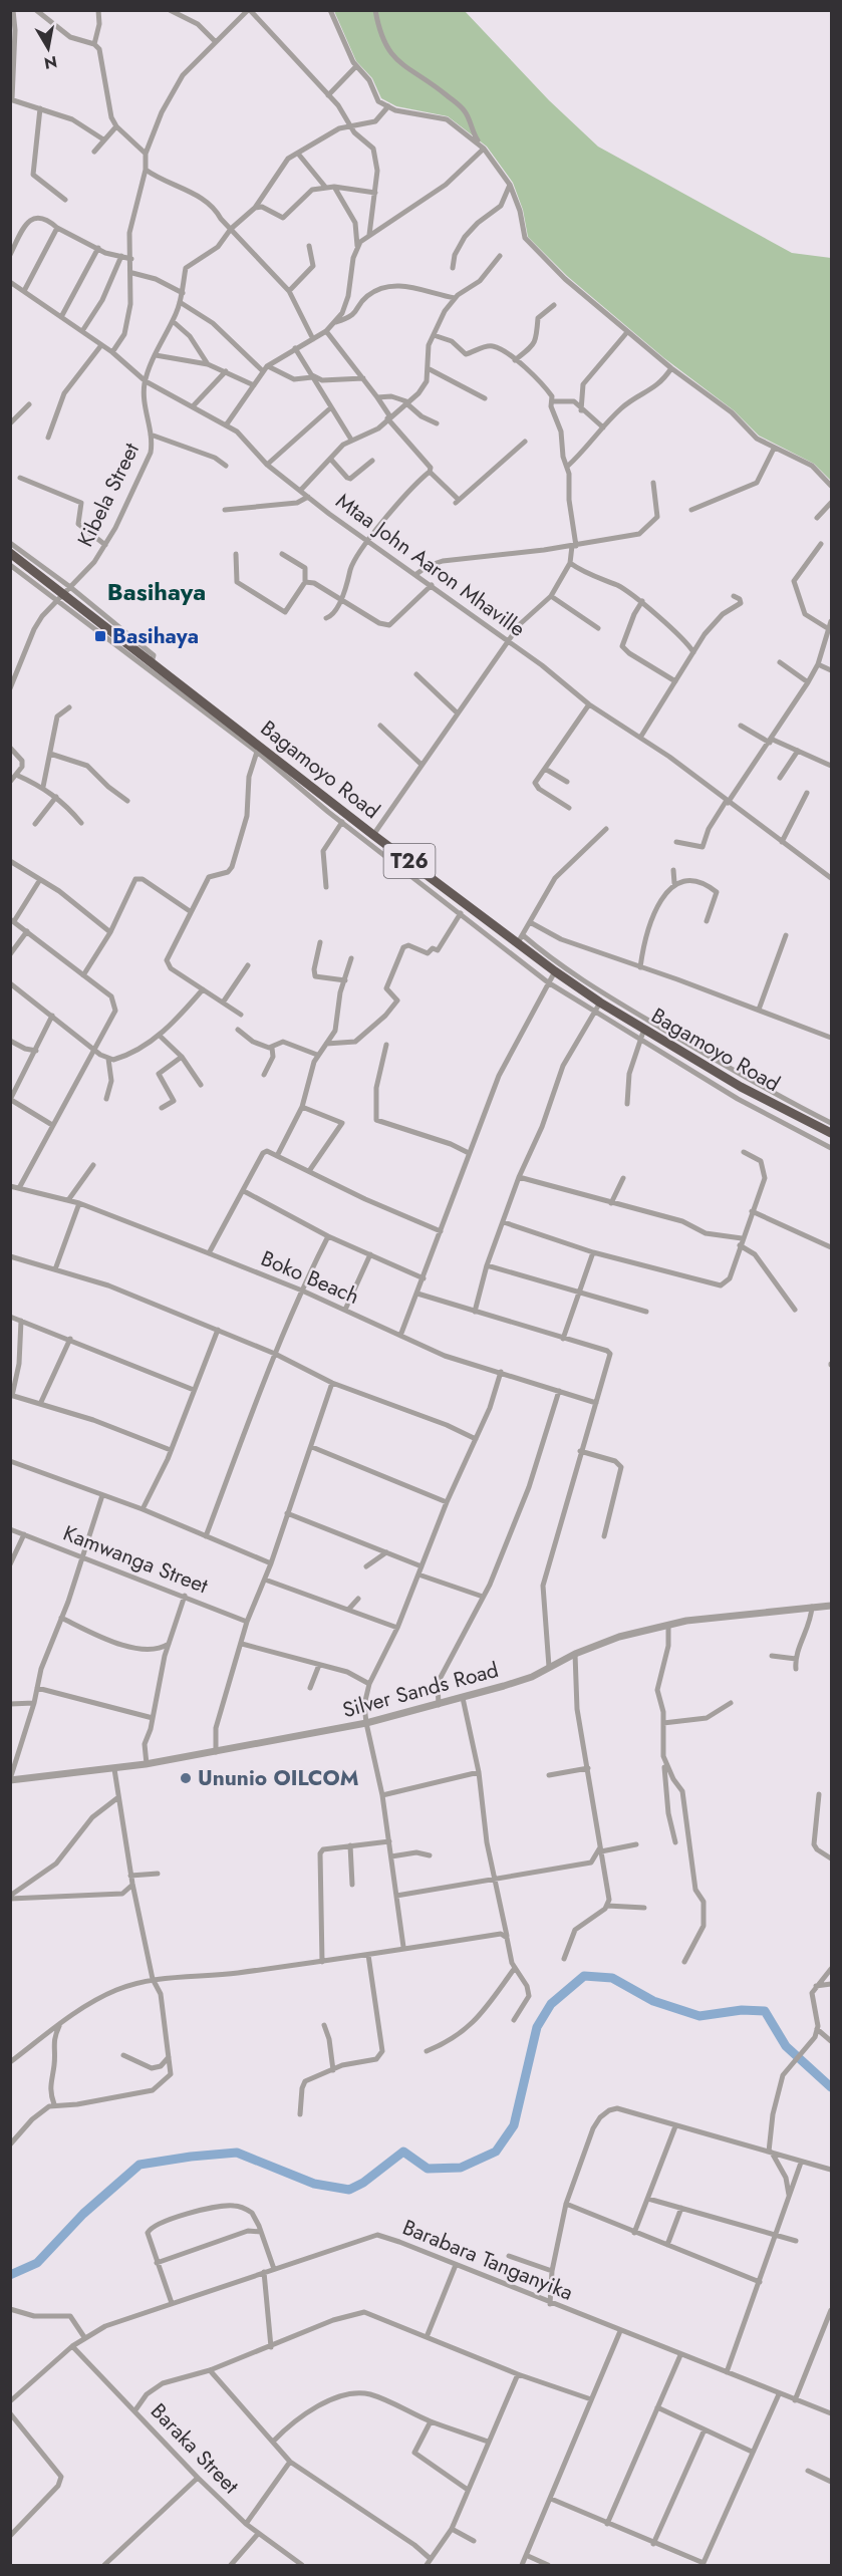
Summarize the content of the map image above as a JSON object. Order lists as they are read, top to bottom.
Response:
{
  "streets": {
    "highway": ["Bagamoyo Road", "T26"],
    "street": [
      "Kibela Street",
      "Mtaa John Aaron Mhaville",
      "Boko Beach",
      "Kamwanga Street",
      "Silver Sands Road",
      "Barabara Tanganyika",
      "Baraka Street"
    ]
  },
  "crossings": [
    ["Kibela Street", "Mtaa John Aaron Mhaville"],
    ["Kibela Street", "Bagamoyo Road"],
    ["Barabara Tanganyika", "Baraka Street"]
  ],
  "districts": ["Basihaya"],
  "places": {
    "transit": ["Basihaya"],
    "other": ["Ununio OILCOM"]
  },
  "north": "bottom"
}
